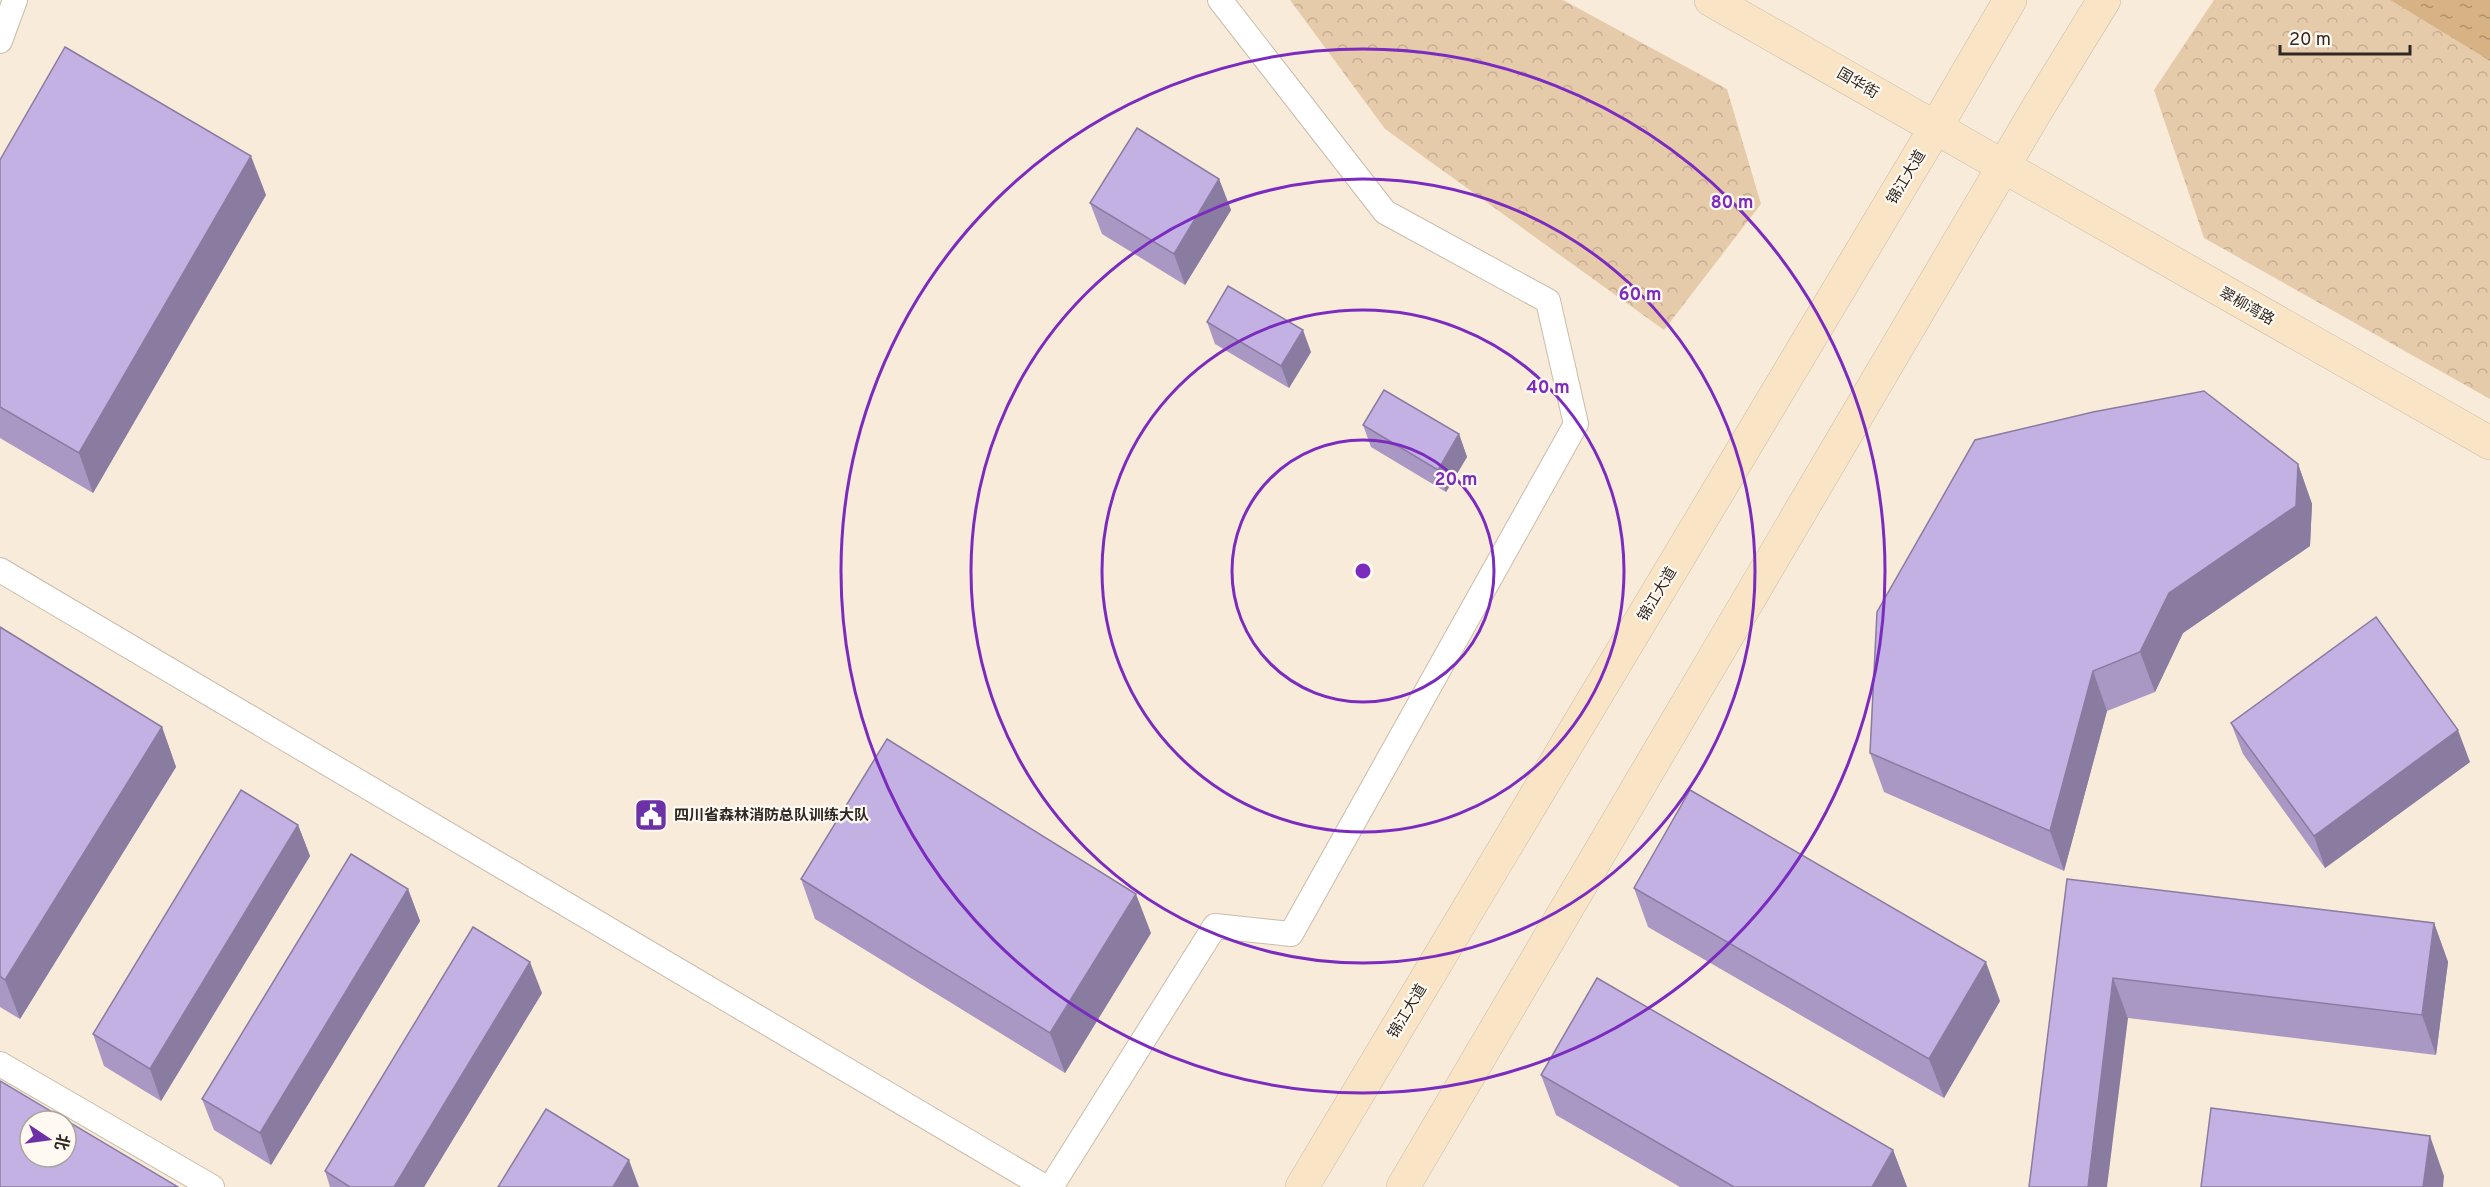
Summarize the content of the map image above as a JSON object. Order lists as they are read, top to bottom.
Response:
{
  "streets": {
    "main road": ["国华街", "锦江大道", "翠柳湾路"]
  },
  "crossings": [
    ["国华街", "锦江大道"],
    ["国华街", "翠柳湾路"]
  ],
  "places": {
    "public building": ["四川省森林消防总队训练大队"]
  },
  "scale_bar": "20 m",
  "north": "right",
  "rings": [
    "80 m",
    "60 m",
    "40 m",
    "20 m"
  ]
}
